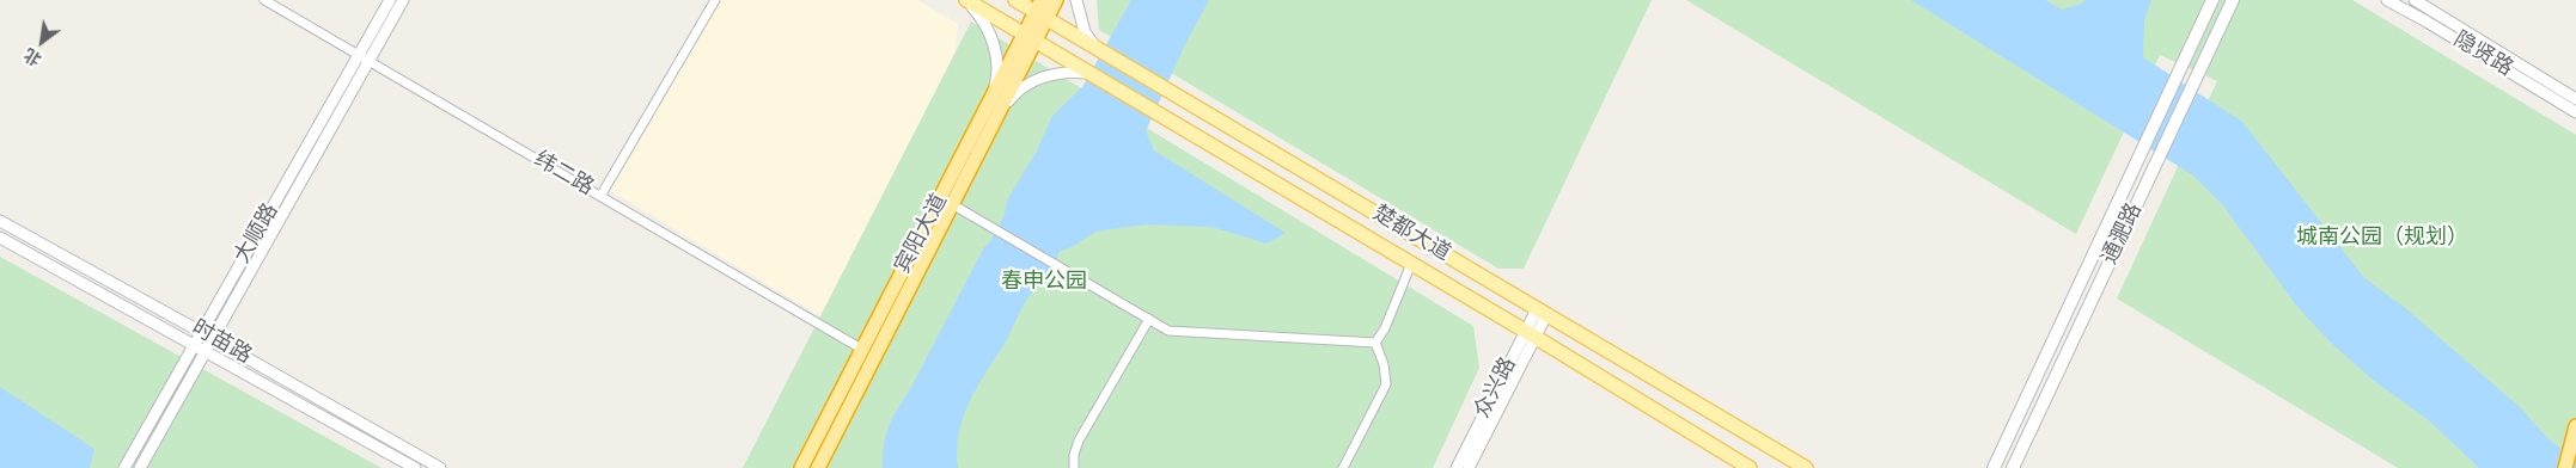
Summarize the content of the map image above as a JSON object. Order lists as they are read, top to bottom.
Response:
{
  "streets": {
    "highway": ["宾阳大道"],
    "main road": ["楚都大道", "通淝路"],
    "street": [
      "隐贤路",
      "纬二路",
      "大顺路",
      "时苗路",
      "众兴路"
    ]
  },
  "crossings": [
    ["纬二路", "大顺路"],
    ["纬二路", "宾阳大道"],
    ["大顺路", "时苗路"],
    ["宾阳大道", "楚都大道"],
    ["楚都大道", "众兴路"]
  ],
  "parks": ["城南公园（规划）", "春申公园"],
  "north": "bottom left"
}
